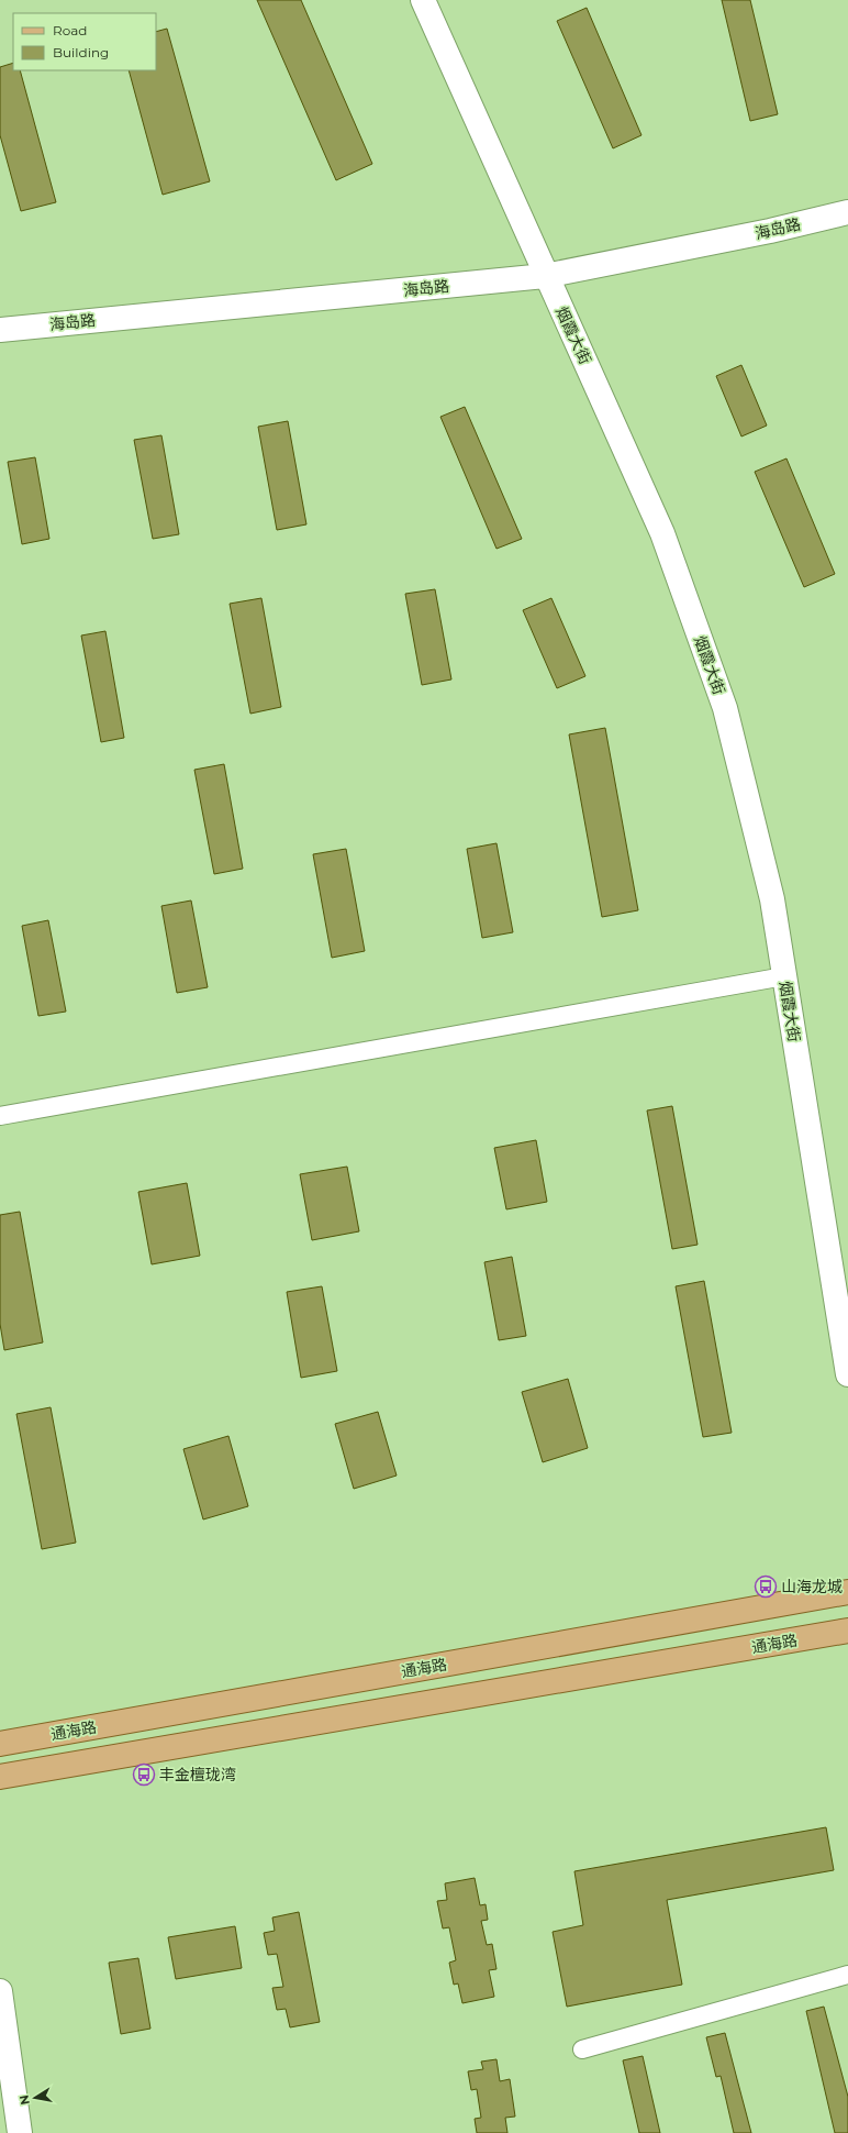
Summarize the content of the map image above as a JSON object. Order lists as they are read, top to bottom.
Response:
{
  "streets": {
    "main road": ["海岛路", "烟霞大街", "通海路"]
  },
  "crossings": [
    ["海岛路", "烟霞大街"]
  ],
  "places": {
    "bus stop": ["山海龙城", "丰金檀珑湾"]
  },
  "legend": ["Road", "Building"],
  "north": "left"
}
